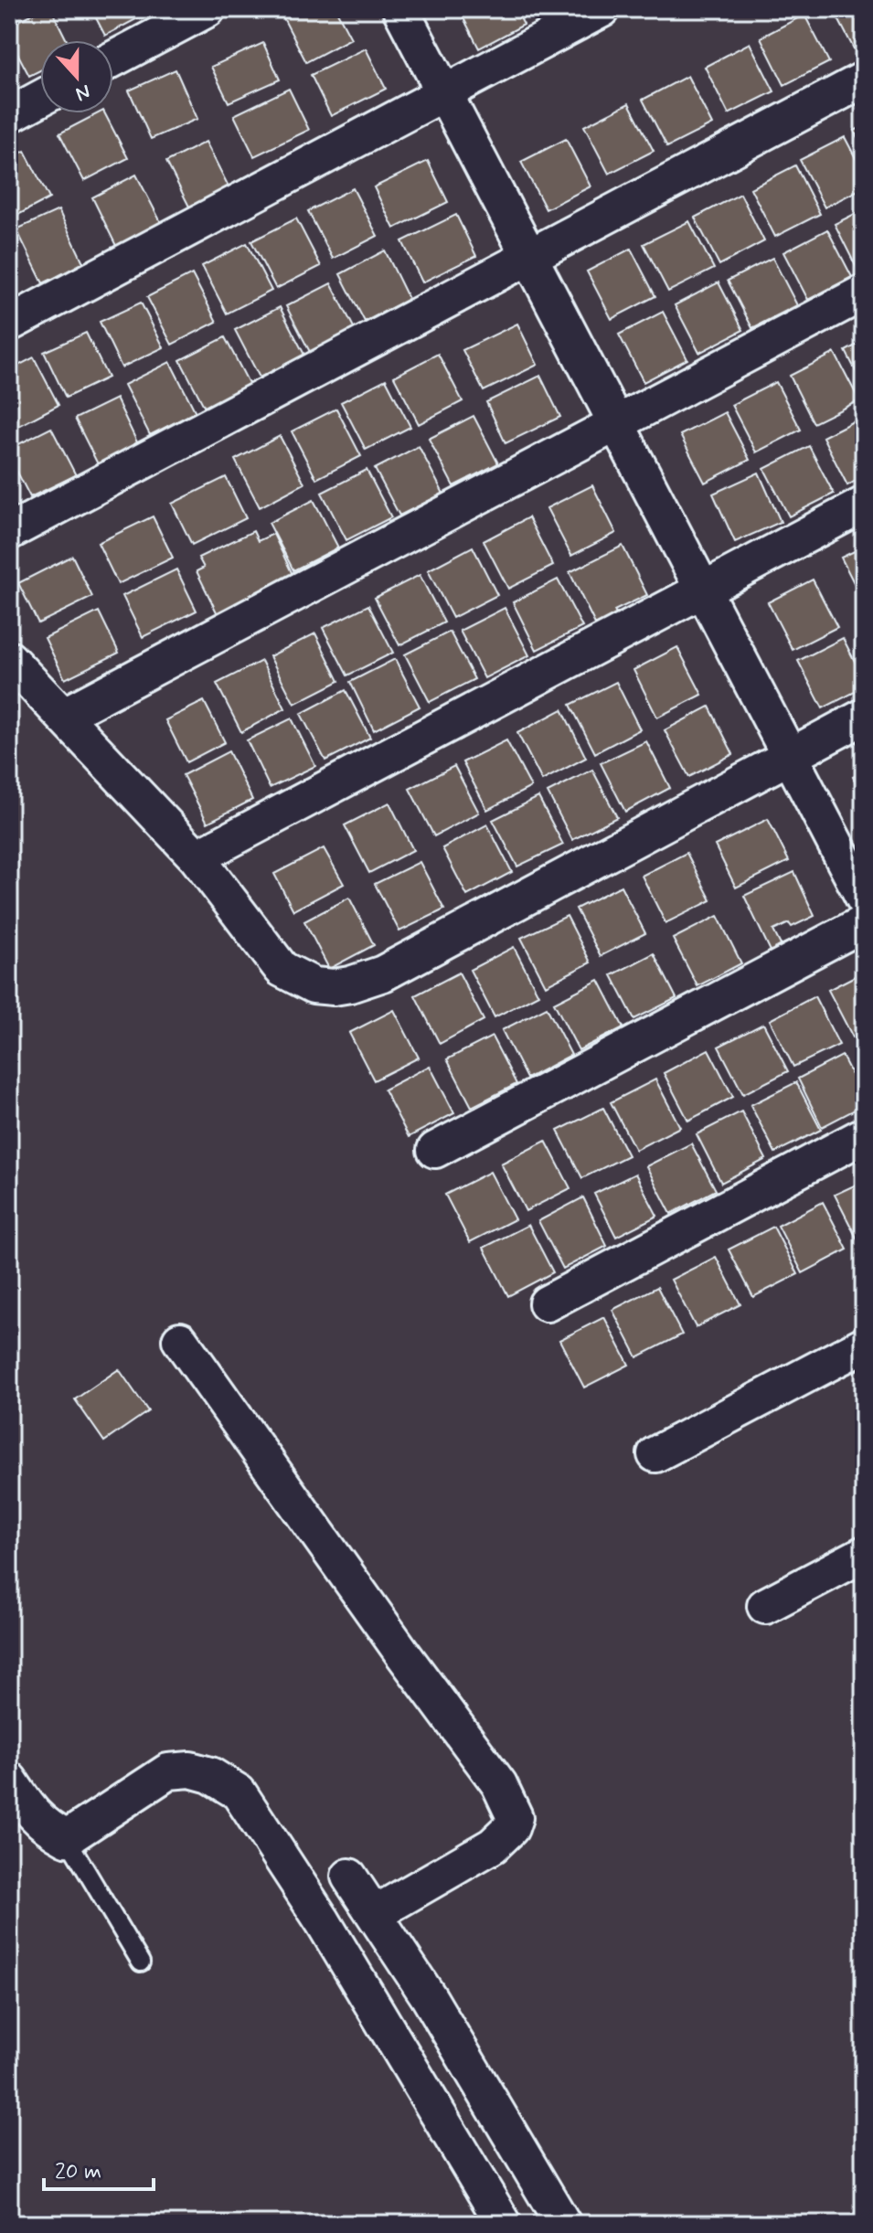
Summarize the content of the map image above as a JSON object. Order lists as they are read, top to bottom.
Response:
{
  "scale_bar": "20 m",
  "north": "bottom"
}
